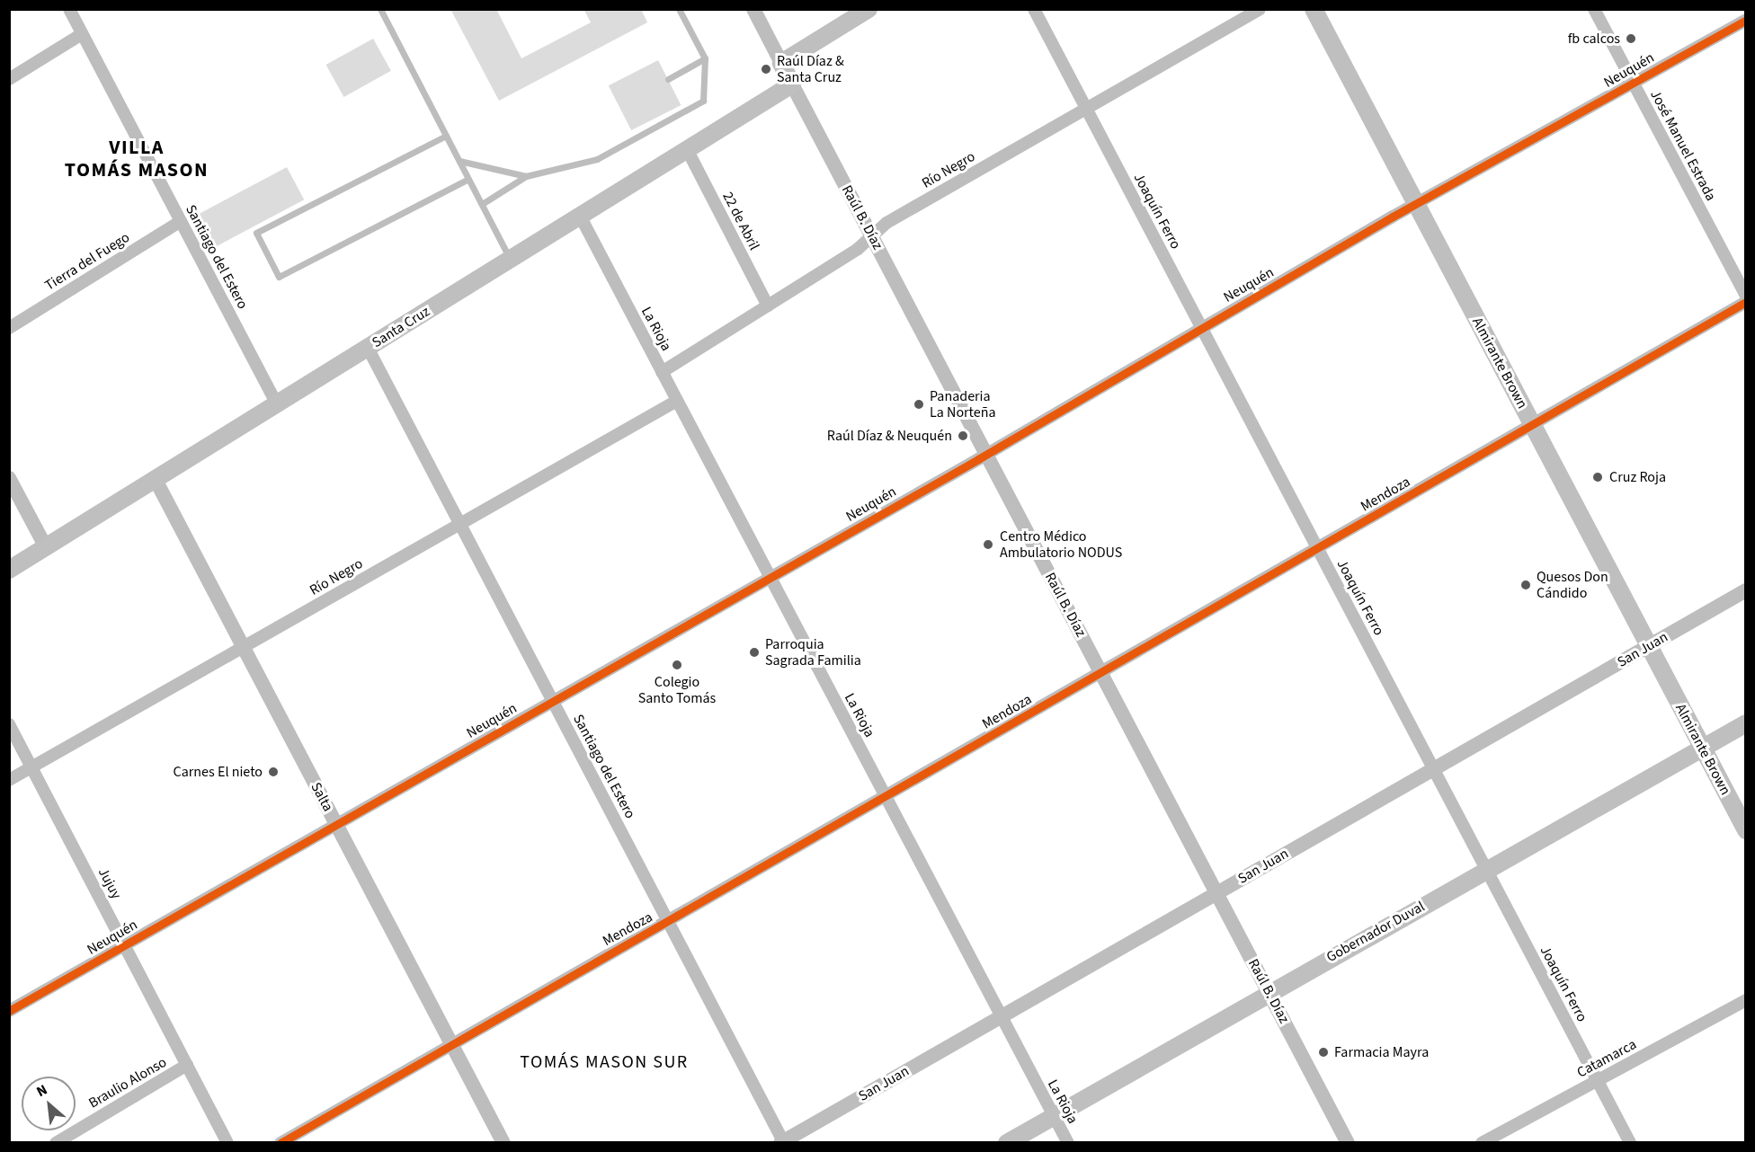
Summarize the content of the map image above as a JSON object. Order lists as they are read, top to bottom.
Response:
{
  "streets": {
    "main road": [
      "Raúl B. Díaz",
      "Santa Cruz",
      "Almirante Brown",
      "Gobernador Duval"
    ],
    "street": [
      "Neuquén",
      "José Manuel Estrada",
      "Río Negro",
      "Joaquín Ferro",
      "22 de Abril",
      "Santiago del Estero",
      "Tierra del Fuego",
      "La Rioja",
      "Mendoza",
      "San Juan",
      "Salta",
      "Jujuy",
      "Catamarca",
      "Braulio Alonso"
    ]
  },
  "crossings": [
    ["Neuquén", "José Manuel Estrada"],
    ["Neuquén", "Joaquín Ferro"],
    ["Neuquén", "Raúl B. Díaz"],
    ["Neuquén", "Santiago del Estero"],
    ["Neuquén", "La Rioja"],
    ["Neuquén", "Almirante Brown"],
    ["Neuquén", "Salta"],
    ["Neuquén", "Jujuy"],
    ["Río Negro", "Joaquín Ferro"],
    ["Río Negro", "Raúl B. Díaz"],
    ["Río Negro", "22 de Abril"],
    ["Río Negro", "Santiago del Estero"],
    ["Río Negro", "La Rioja"],
    ["Río Negro", "Salta"],
    ["Río Negro", "Jujuy"],
    ["Joaquín Ferro", "Mendoza"],
    ["Joaquín Ferro", "San Juan"],
    ["Joaquín Ferro", "Gobernador Duval"],
    ["Joaquín Ferro", "Catamarca"],
    ["Raúl B. Díaz", "Santa Cruz"],
    ["Raúl B. Díaz", "Mendoza"],
    ["Raúl B. Díaz", "San Juan"],
    ["Raúl B. Díaz", "Gobernador Duval"],
    ["22 de Abril", "Santa Cruz"],
    ["Santiago del Estero", "Tierra del Fuego"],
    ["Santiago del Estero", "Santa Cruz"],
    ["Santiago del Estero", "Mendoza"],
    ["Santiago del Estero", "San Juan"],
    ["Santa Cruz", "La Rioja"],
    ["Santa Cruz", "Salta"],
    ["La Rioja", "Mendoza"],
    ["La Rioja", "San Juan"],
    ["La Rioja", "Gobernador Duval"],
    ["Almirante Brown", "Mendoza"],
    ["Almirante Brown", "San Juan"],
    ["Almirante Brown", "Gobernador Duval"],
    ["Mendoza", "Salta"],
    ["Jujuy", "Braulio Alonso"]
  ],
  "districts": ["VILLA TOMÁS MASON", "TOMÁS MASON SUR"],
  "places": [
    "fb calcos",
    "Raúl Díaz & Santa Cruz",
    "Panaderia La Norteña",
    "Raúl Díaz & Neuquén",
    "Cruz Roja",
    "Centro Médico Ambulatorio NODUS",
    "Quesos Don Cándido",
    "Parroquia Sagrada Familia",
    "Colegio Santo Tomás",
    "Carnes El nieto",
    "Farmacia Mayra"
  ],
  "north": "top left"
}
